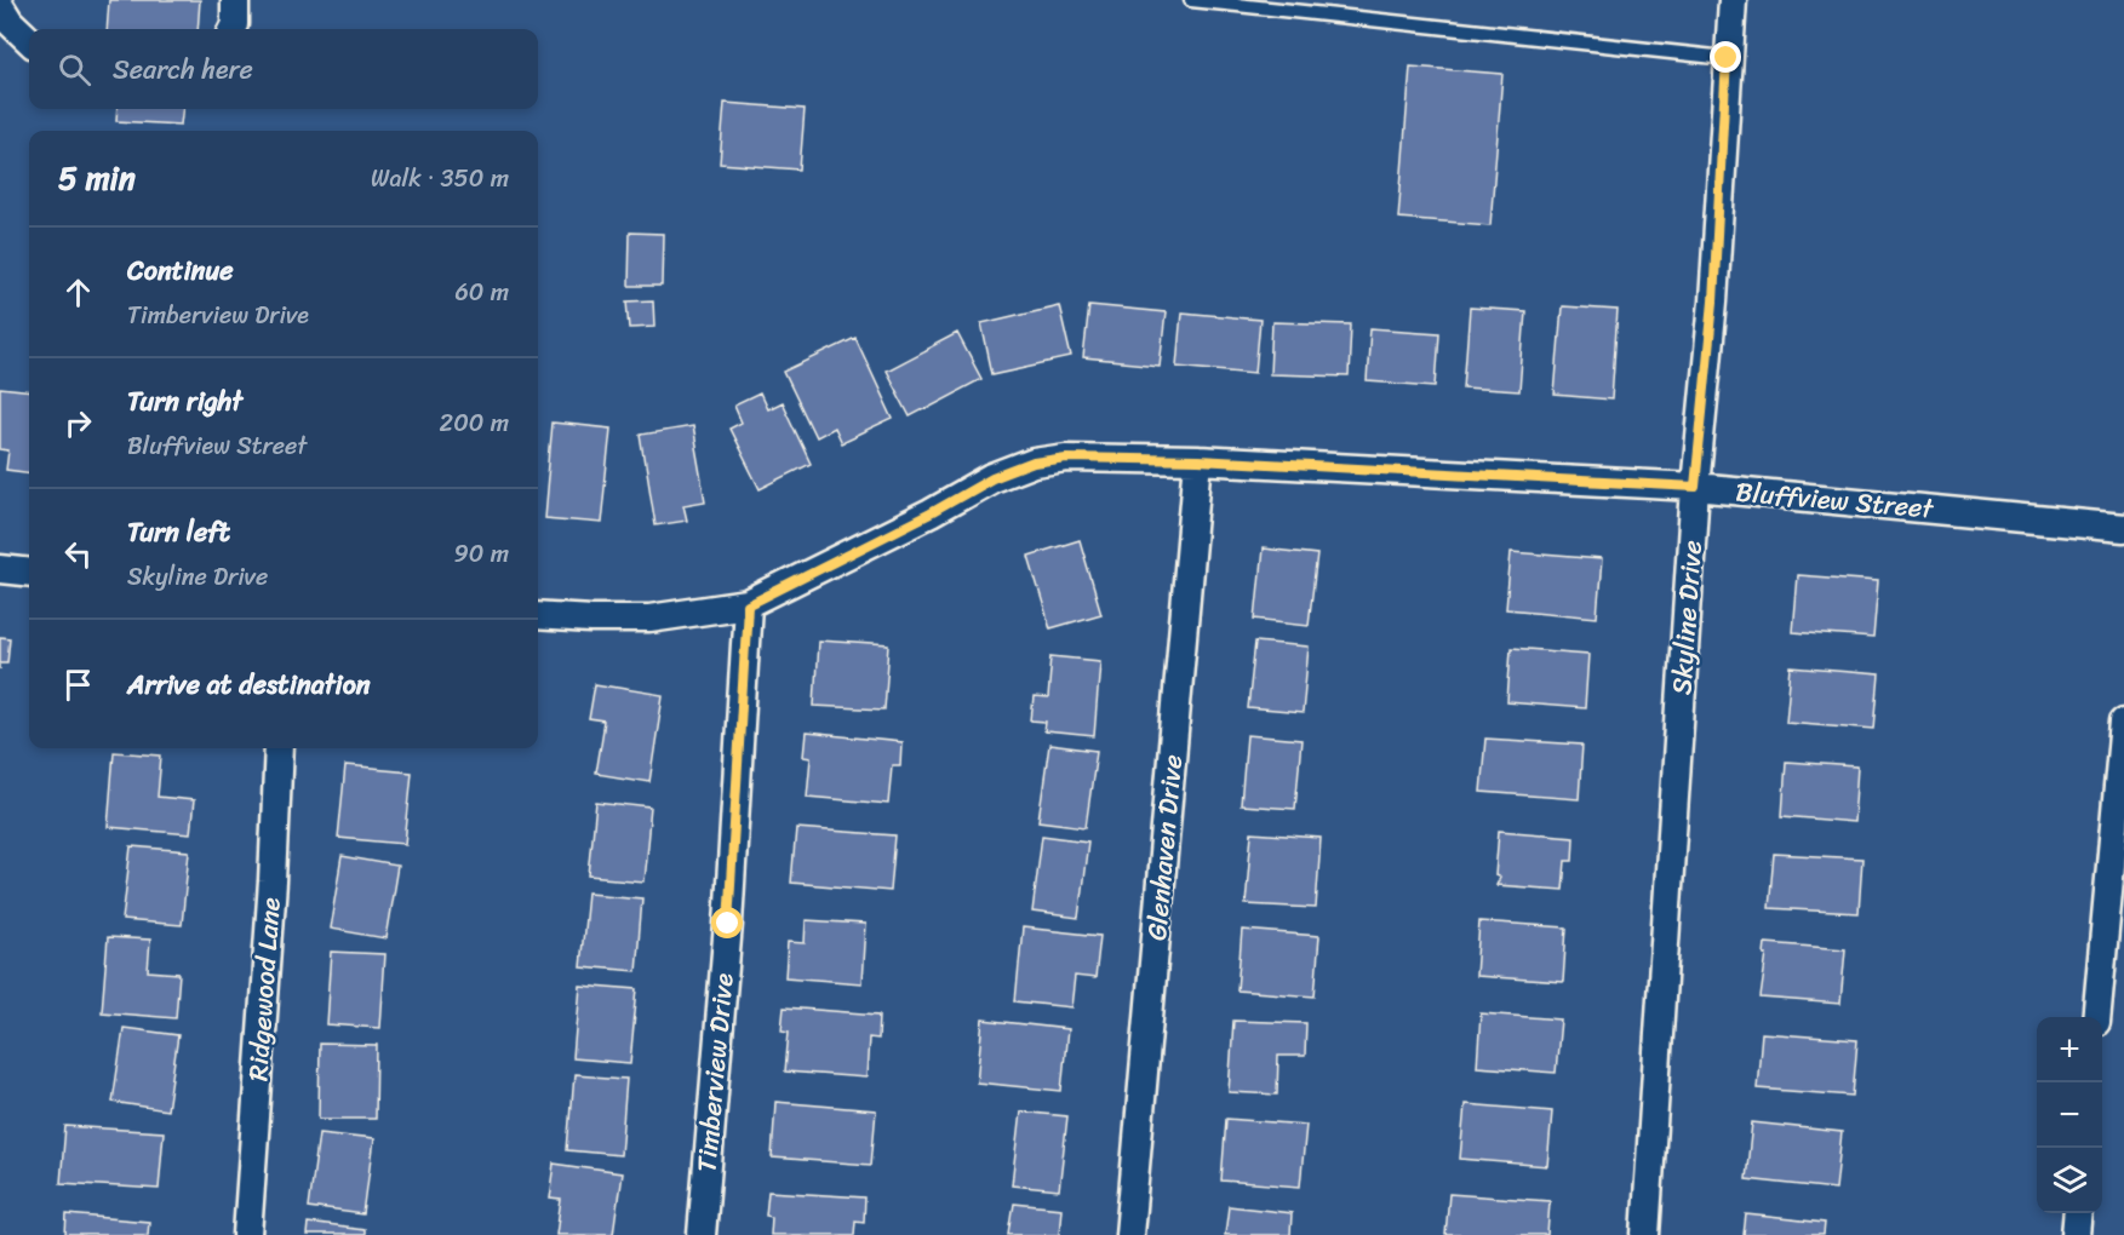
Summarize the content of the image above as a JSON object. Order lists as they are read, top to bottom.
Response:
{
  "streets": {
    "street": [
      "Bluffview Street",
      "Skyline Drive",
      "Glenhaven Drive",
      "Ridgewood Lane",
      "Timberview Drive"
    ]
  },
  "crossings": [
    ["Bluffview Street", "Skyline Drive"],
    ["Bluffview Street", "Glenhaven Drive"],
    ["Bluffview Street", "Timberview Drive"]
  ],
  "page": {
    "search": "Search here",
    "heading": ["5 min", "Walk · 350 m"],
    "list": [
      ["Continue", "Timberview Drive", "60 m"],
      ["Turn right", "Bluffview Street", "200 m"],
      ["Turn left", "Skyline Drive", "90 m"],
      "Arrive at destination"
    ],
    "map_buttons": ["+", "−"]
  }
}
